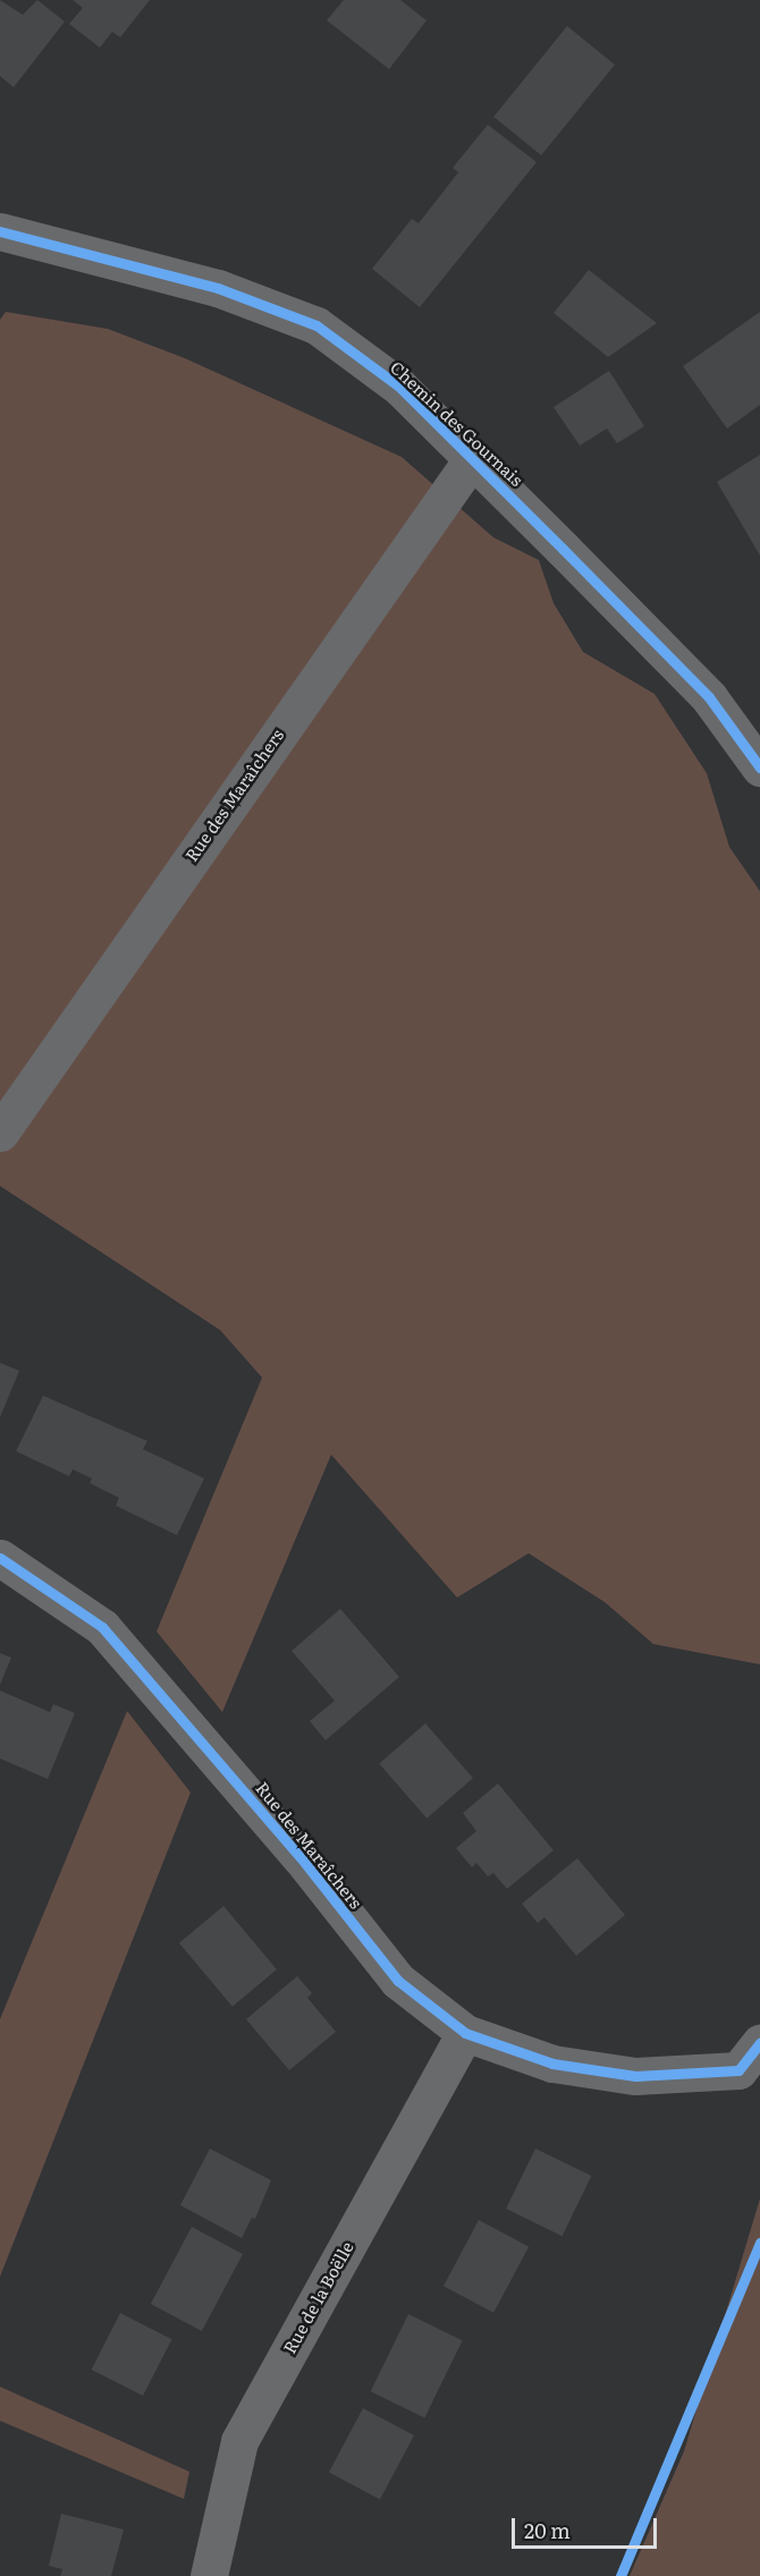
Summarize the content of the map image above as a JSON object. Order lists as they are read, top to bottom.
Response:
{
  "streets": {
    "street": ["Chemin des Gournais", "Rue des Maraîchers", "Rue de la Boëlle"]
  },
  "crossings": [
    ["Chemin des Gournais", "Rue des Maraîchers"],
    ["Rue des Maraîchers", "Rue de la Boëlle"]
  ],
  "scale_bar": "20 m"
}
